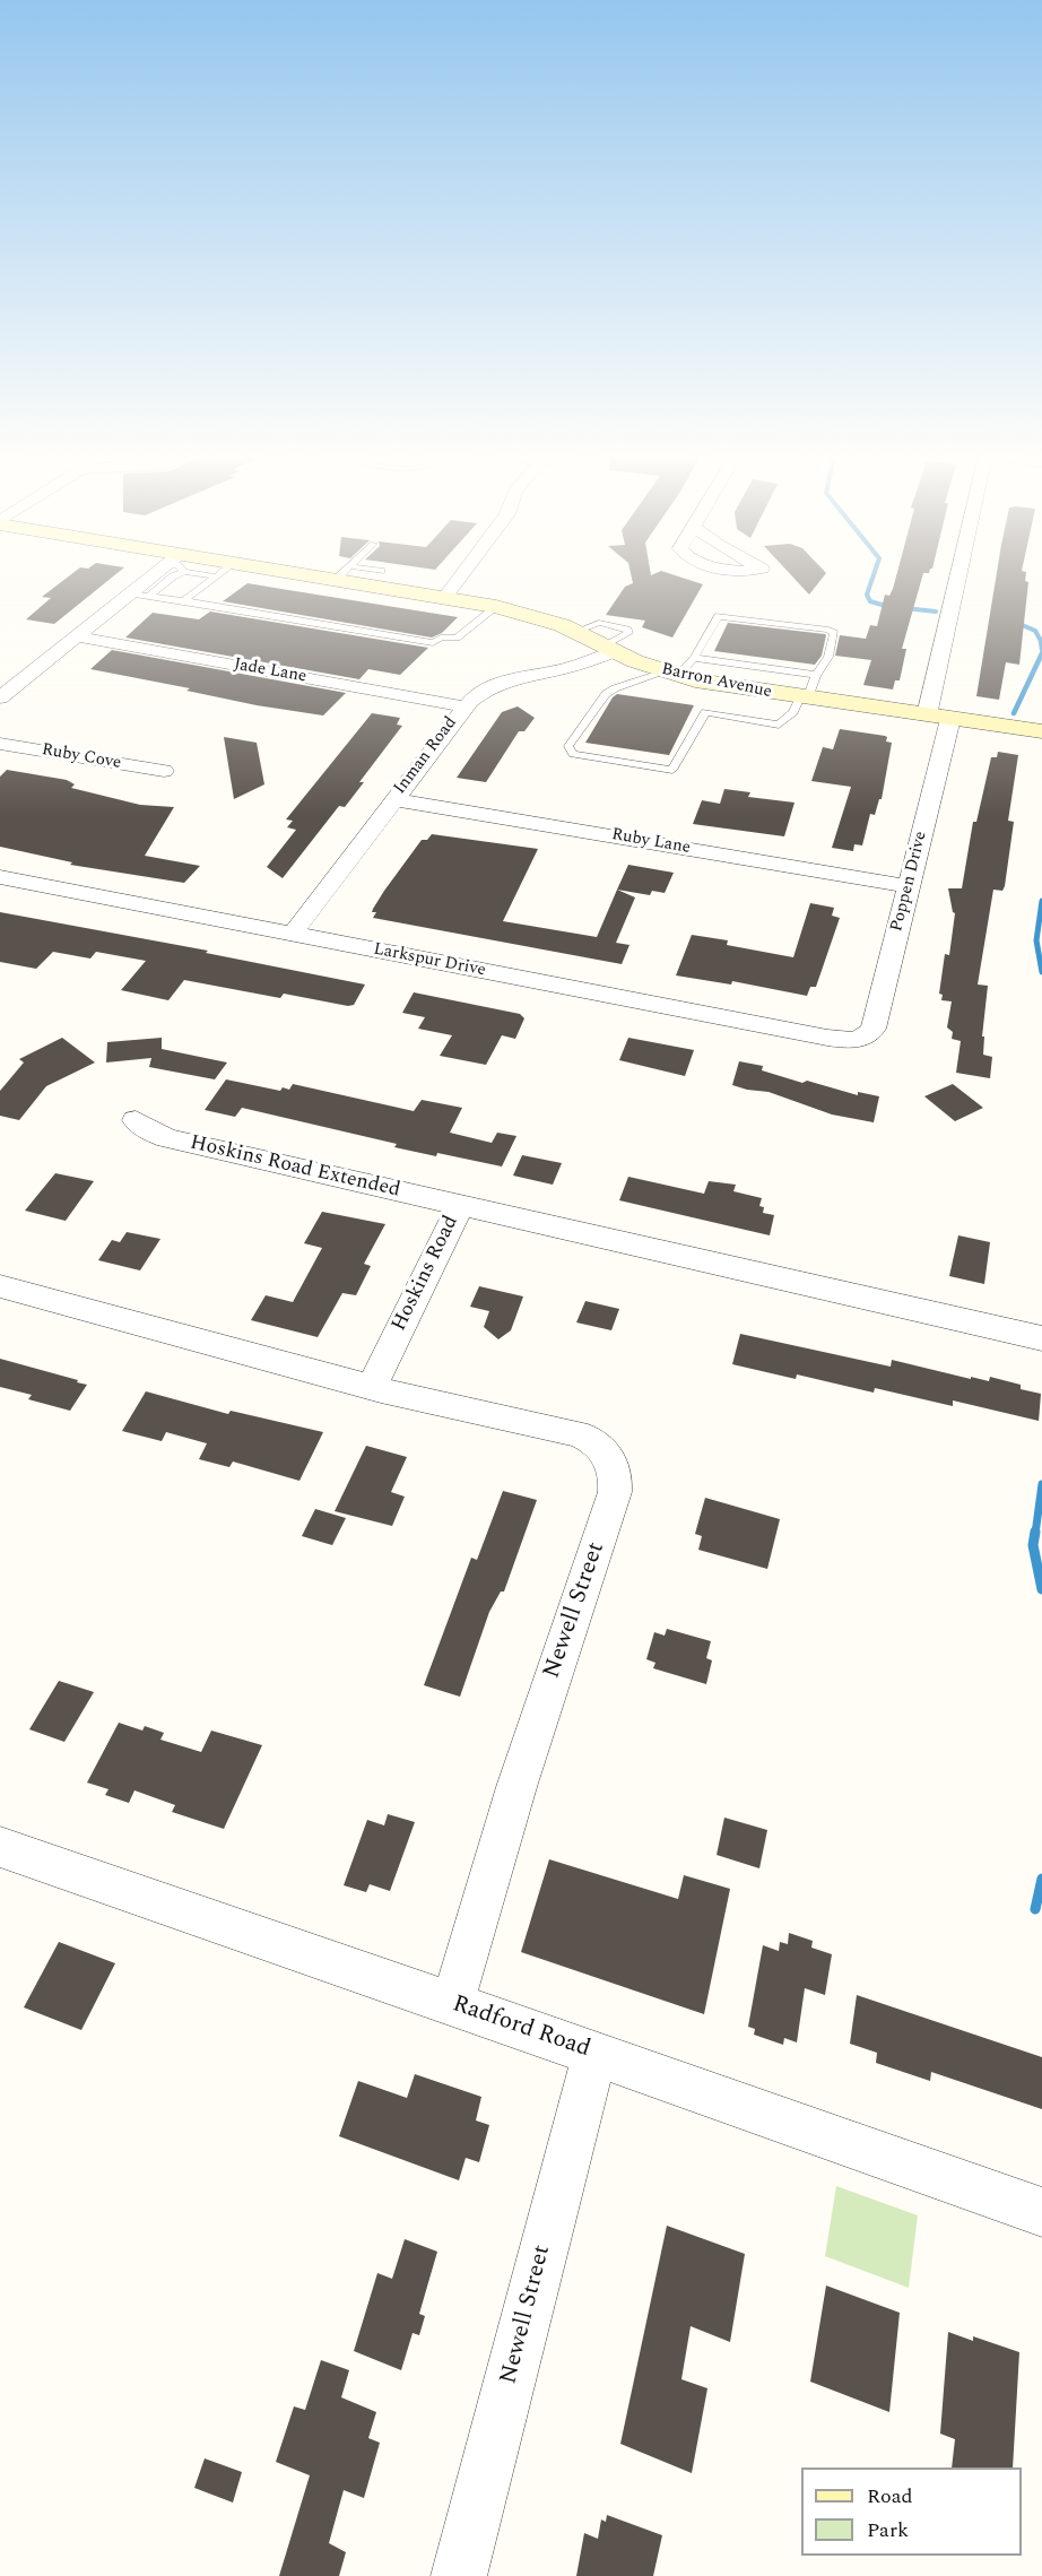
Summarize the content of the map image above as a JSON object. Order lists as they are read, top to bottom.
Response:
{
  "streets": {
    "main road": ["Barron Avenue"],
    "street": [
      "Jade Lane",
      "Inman Road",
      "Ruby Cove",
      "Ruby Lane",
      "Poppen Drive",
      "Larkspur Drive",
      "Hoskins Road Extended",
      "Hoskins Road",
      "Newell Street",
      "Radford Road"
    ]
  },
  "crossings": [
    ["Jade Lane", "Inman Road"],
    ["Barron Avenue", "Inman Road"],
    ["Barron Avenue", "Poppen Drive"],
    ["Inman Road", "Ruby Lane"],
    ["Inman Road", "Larkspur Drive"],
    ["Ruby Lane", "Poppen Drive"],
    ["Poppen Drive", "Larkspur Drive"],
    ["Hoskins Road Extended", "Hoskins Road"],
    ["Hoskins Road", "Newell Street"],
    ["Newell Street", "Radford Road"]
  ],
  "legend": ["Road", "Park"]
}
